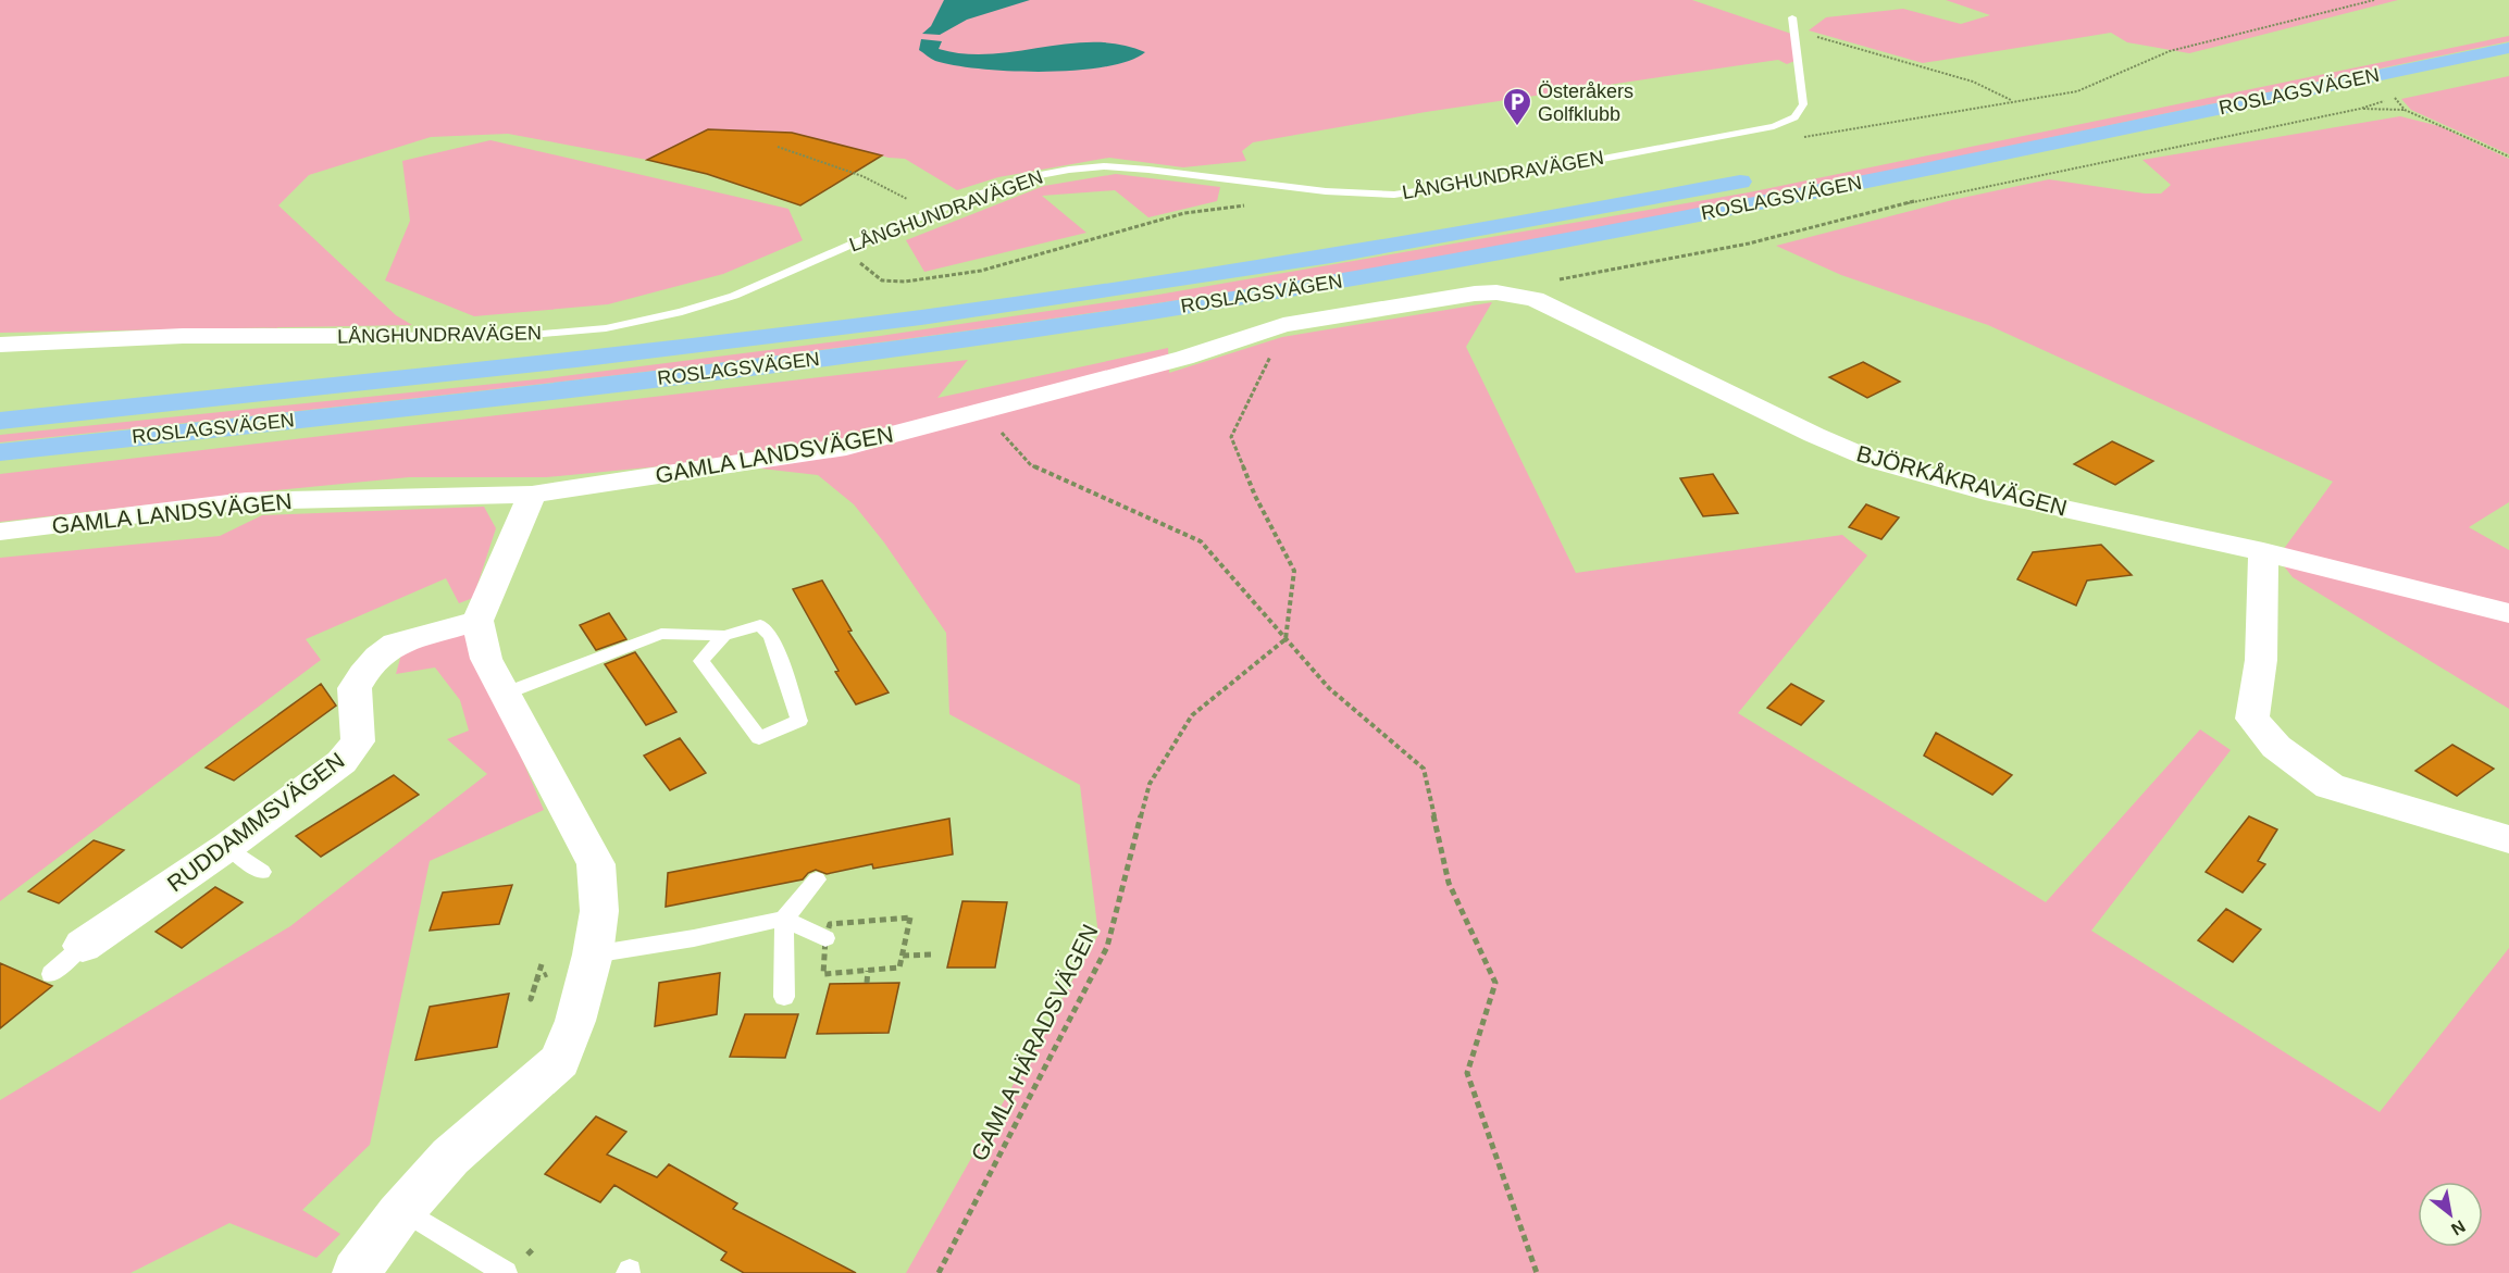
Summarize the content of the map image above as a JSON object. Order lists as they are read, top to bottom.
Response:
{
  "streets": {
    "main road": ["ROSLAGSVÄGEN"],
    "street": [
      "LÅNGHUNDRAVÄGEN",
      "GAMLA LANDSVÄGEN",
      "BJÖRKÅKRAVÄGEN",
      "RUDDAMMSVÄGEN"
    ],
    "path": ["GAMLA HÄRADSVÄGEN"]
  },
  "crossings": [
    ["GAMLA LANDSVÄGEN", "BJÖRKÅKRAVÄGEN"]
  ],
  "places": {
    "parking": ["Österåkers Golfklubb"]
  },
  "north": "bottom right"
}
